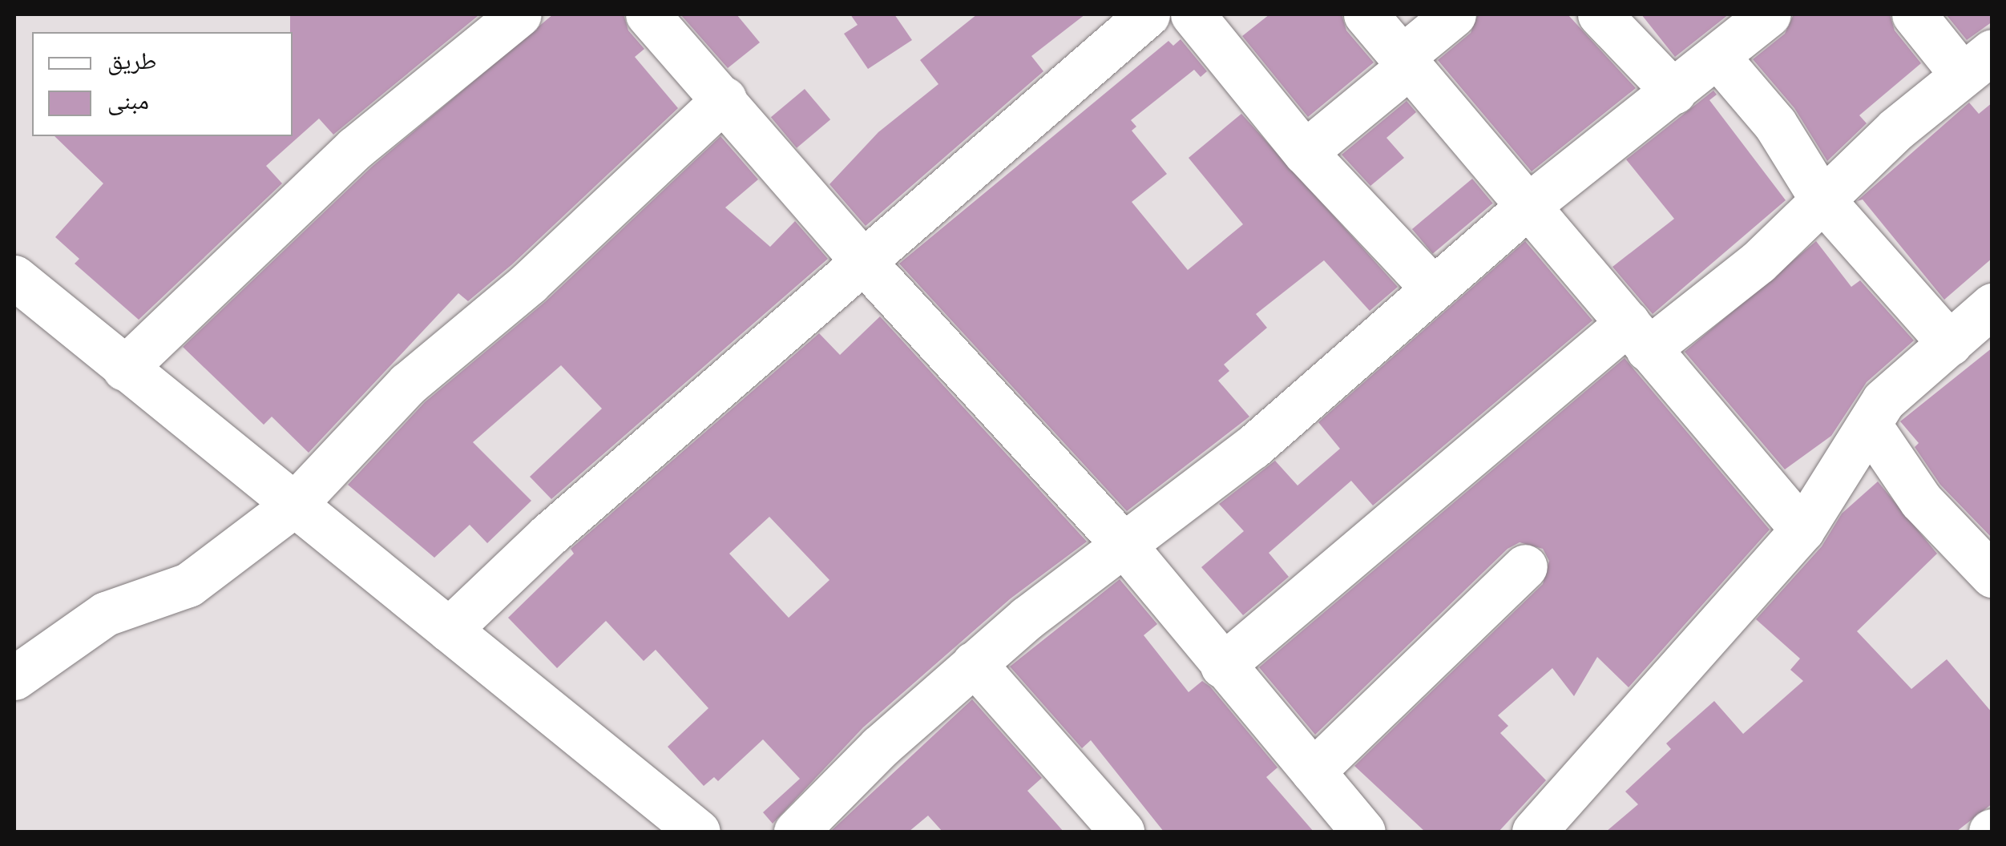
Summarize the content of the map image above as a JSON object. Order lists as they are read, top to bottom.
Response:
{
  "legend": ["طريق", "مبنى"]
}
